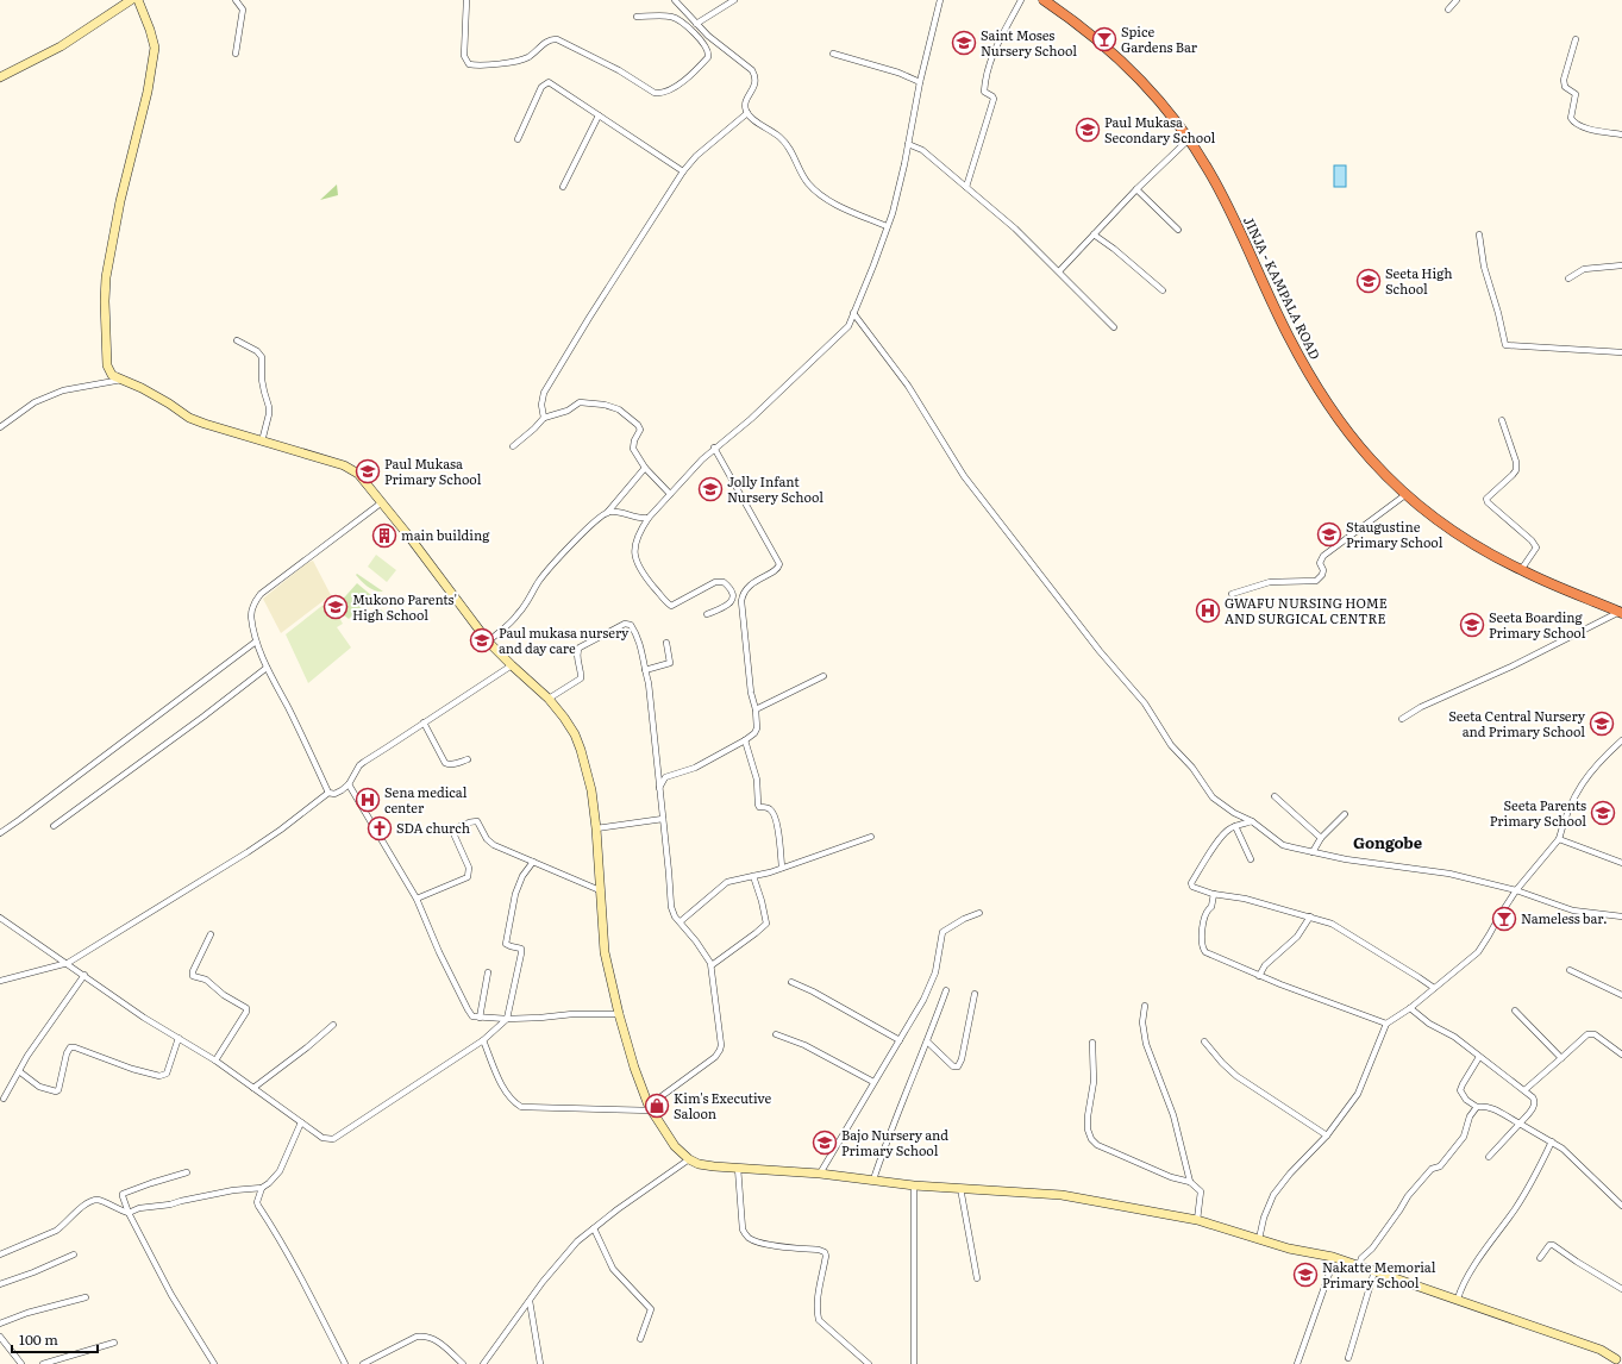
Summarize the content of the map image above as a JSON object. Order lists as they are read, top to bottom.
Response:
{
  "streets": {
    "highway": ["JINJA - KAMPALA ROAD"]
  },
  "districts": ["Gongobe"],
  "places": {
    "bar": ["Spice Gardens Bar", "Nameless bar."],
    "school or university": [
      "Saint Moses Nursery School",
      "Paul Mukasa Secondary School",
      "Seeta High School",
      "Paul Mukasa Primary School",
      "Jolly Infant Nursery School",
      "Staugustine Primary School",
      "Mukono Parents' High School",
      "Seeta Boarding Primary School",
      "Paul mukasa nursery and day care",
      "Seeta Central Nursery and Primary School",
      "Seeta Parents Primary School",
      "Bajo Nursery and Primary School",
      "Nakatte Memorial Primary School"
    ],
    "building": ["main building"],
    "hospital": ["GWAFU NURSING HOME AND SURGICAL CENTRE", "Sena medical center"],
    "church": ["SDA church"],
    "shop": ["Kim's Executive Saloon"]
  },
  "scale_bar": "100 m"
}
